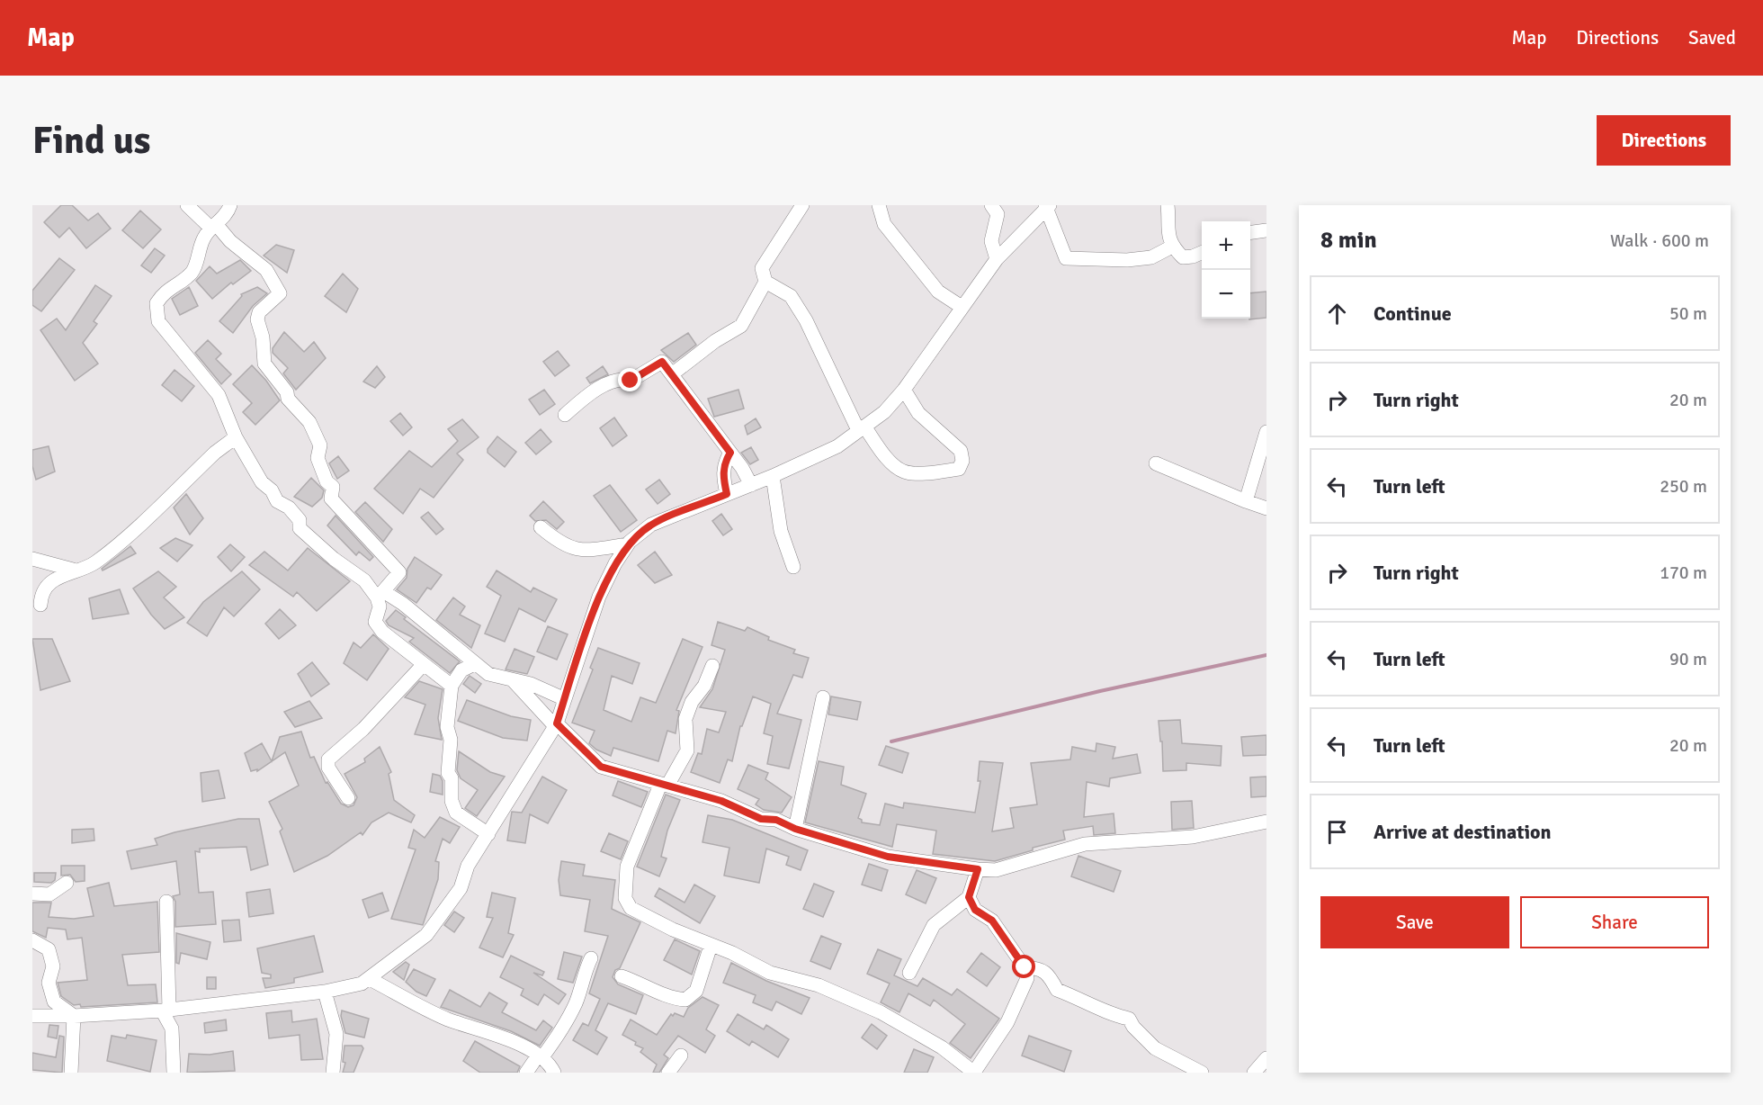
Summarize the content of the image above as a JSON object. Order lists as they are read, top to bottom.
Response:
{
  "page": {
    "header": "Map",
    "nav": ["Map", "Directions", "Saved"],
    "buttons": [
      "Directions",
      ["Save", "Share"]
    ],
    "title": "Find us",
    "heading": ["8 min", "Walk · 600 m"],
    "map_buttons": ["+", "−"],
    "list": [
      ["Continue", "50 m"],
      ["Turn right", "20 m"],
      ["Turn left", "250 m"],
      ["Turn right", "170 m"],
      ["Turn left", "90 m"],
      ["Turn left", "20 m"],
      "Arrive at destination"
    ]
  }
}
